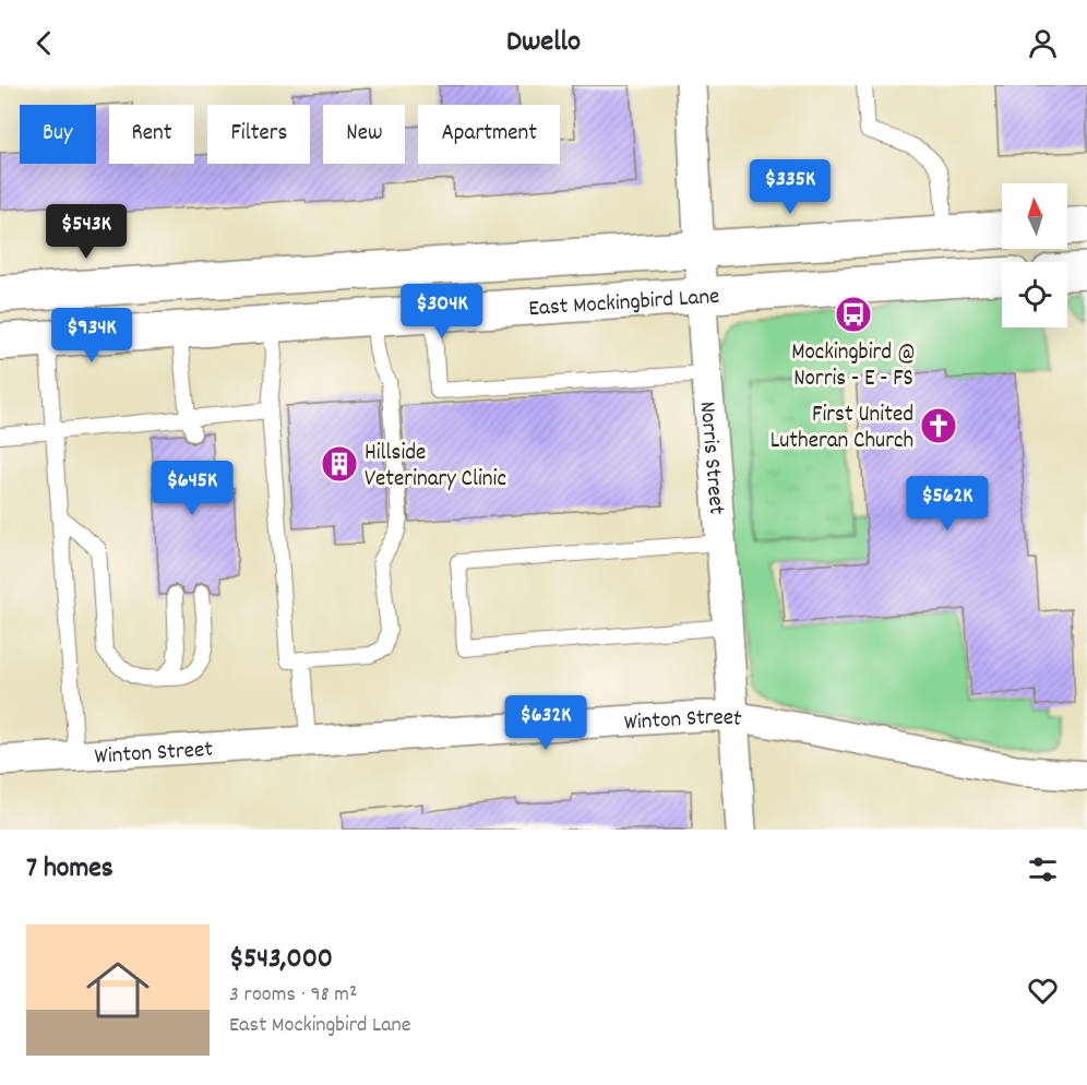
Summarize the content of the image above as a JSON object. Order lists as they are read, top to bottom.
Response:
{
  "streets": {
    "main road": ["East Mockingbird Lane"],
    "street": ["Norris Street", "Winton Street"]
  },
  "crossings": [
    ["East Mockingbird Lane", "Norris Street"],
    ["Norris Street", "Winton Street"]
  ],
  "places": {
    "bus stop": ["Mockingbird @ Norris - E - FS"],
    "church": ["First United Lutheran Church"],
    "building": ["Hillside Veterinary Clinic"]
  },
  "north": "top",
  "page": {
    "header": "Dwello",
    "chip": [
      "Buy",
      "Rent",
      "Filters",
      "New",
      "Apartment"
    ],
    "price": [
      "$335K",
      "$543K",
      "$304K",
      "$934K",
      "$645K",
      "$562K",
      "$632K"
    ],
    "heading": "7 homes",
    "list": [
      {
        "name": "$543,000",
        "note": "3 rooms · 98 m² · East Mockingbird Lane"
      }
    ]
  }
}
